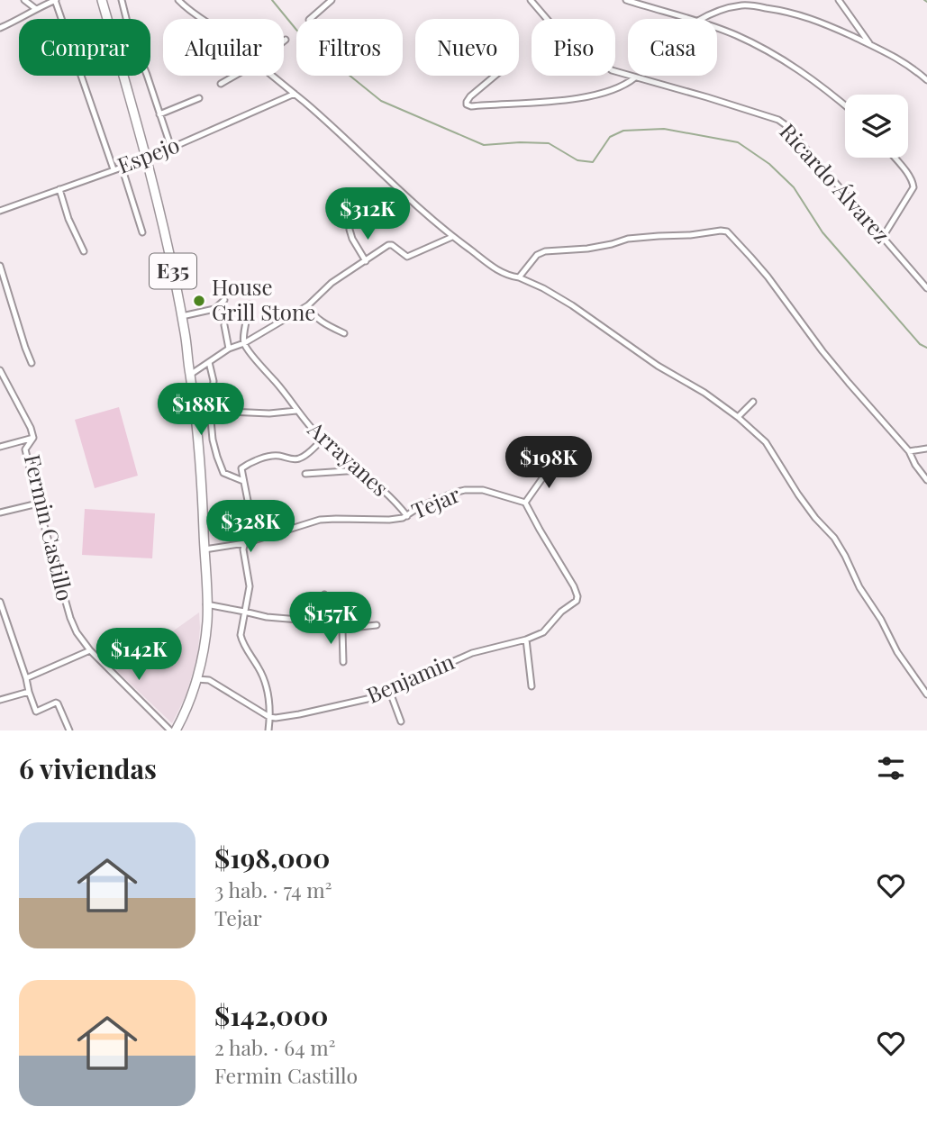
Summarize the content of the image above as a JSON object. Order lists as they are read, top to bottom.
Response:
{
  "streets": {
    "highway": ["E35"],
    "street": [
      "Espejo",
      "Ricardo Álvarez",
      "Arrayanes",
      "Tejar",
      "Fermin Castillo",
      "Benjamin"
    ]
  },
  "crossings": [
    ["Espejo", "E35"],
    ["E35", "Tejar"],
    ["Arrayanes", "Tejar"],
    ["Tejar", "Benjamin"]
  ],
  "places": ["House Grill Stone"],
  "page": {
    "chip": [
      "Comprar",
      "Alquilar",
      "Filtros",
      "Nuevo",
      "Piso",
      "Casa"
    ],
    "price": [
      "$312K",
      "$188K",
      "$198K",
      "$328K",
      "$157K",
      "$142K"
    ],
    "heading": "6 viviendas",
    "list": [
      {
        "name": "$198,000",
        "note": "3 hab. · 74 m² · Tejar"
      },
      {
        "name": "$142,000",
        "note": "2 hab. · 64 m² · Fermin Castillo"
      }
    ]
  }
}
